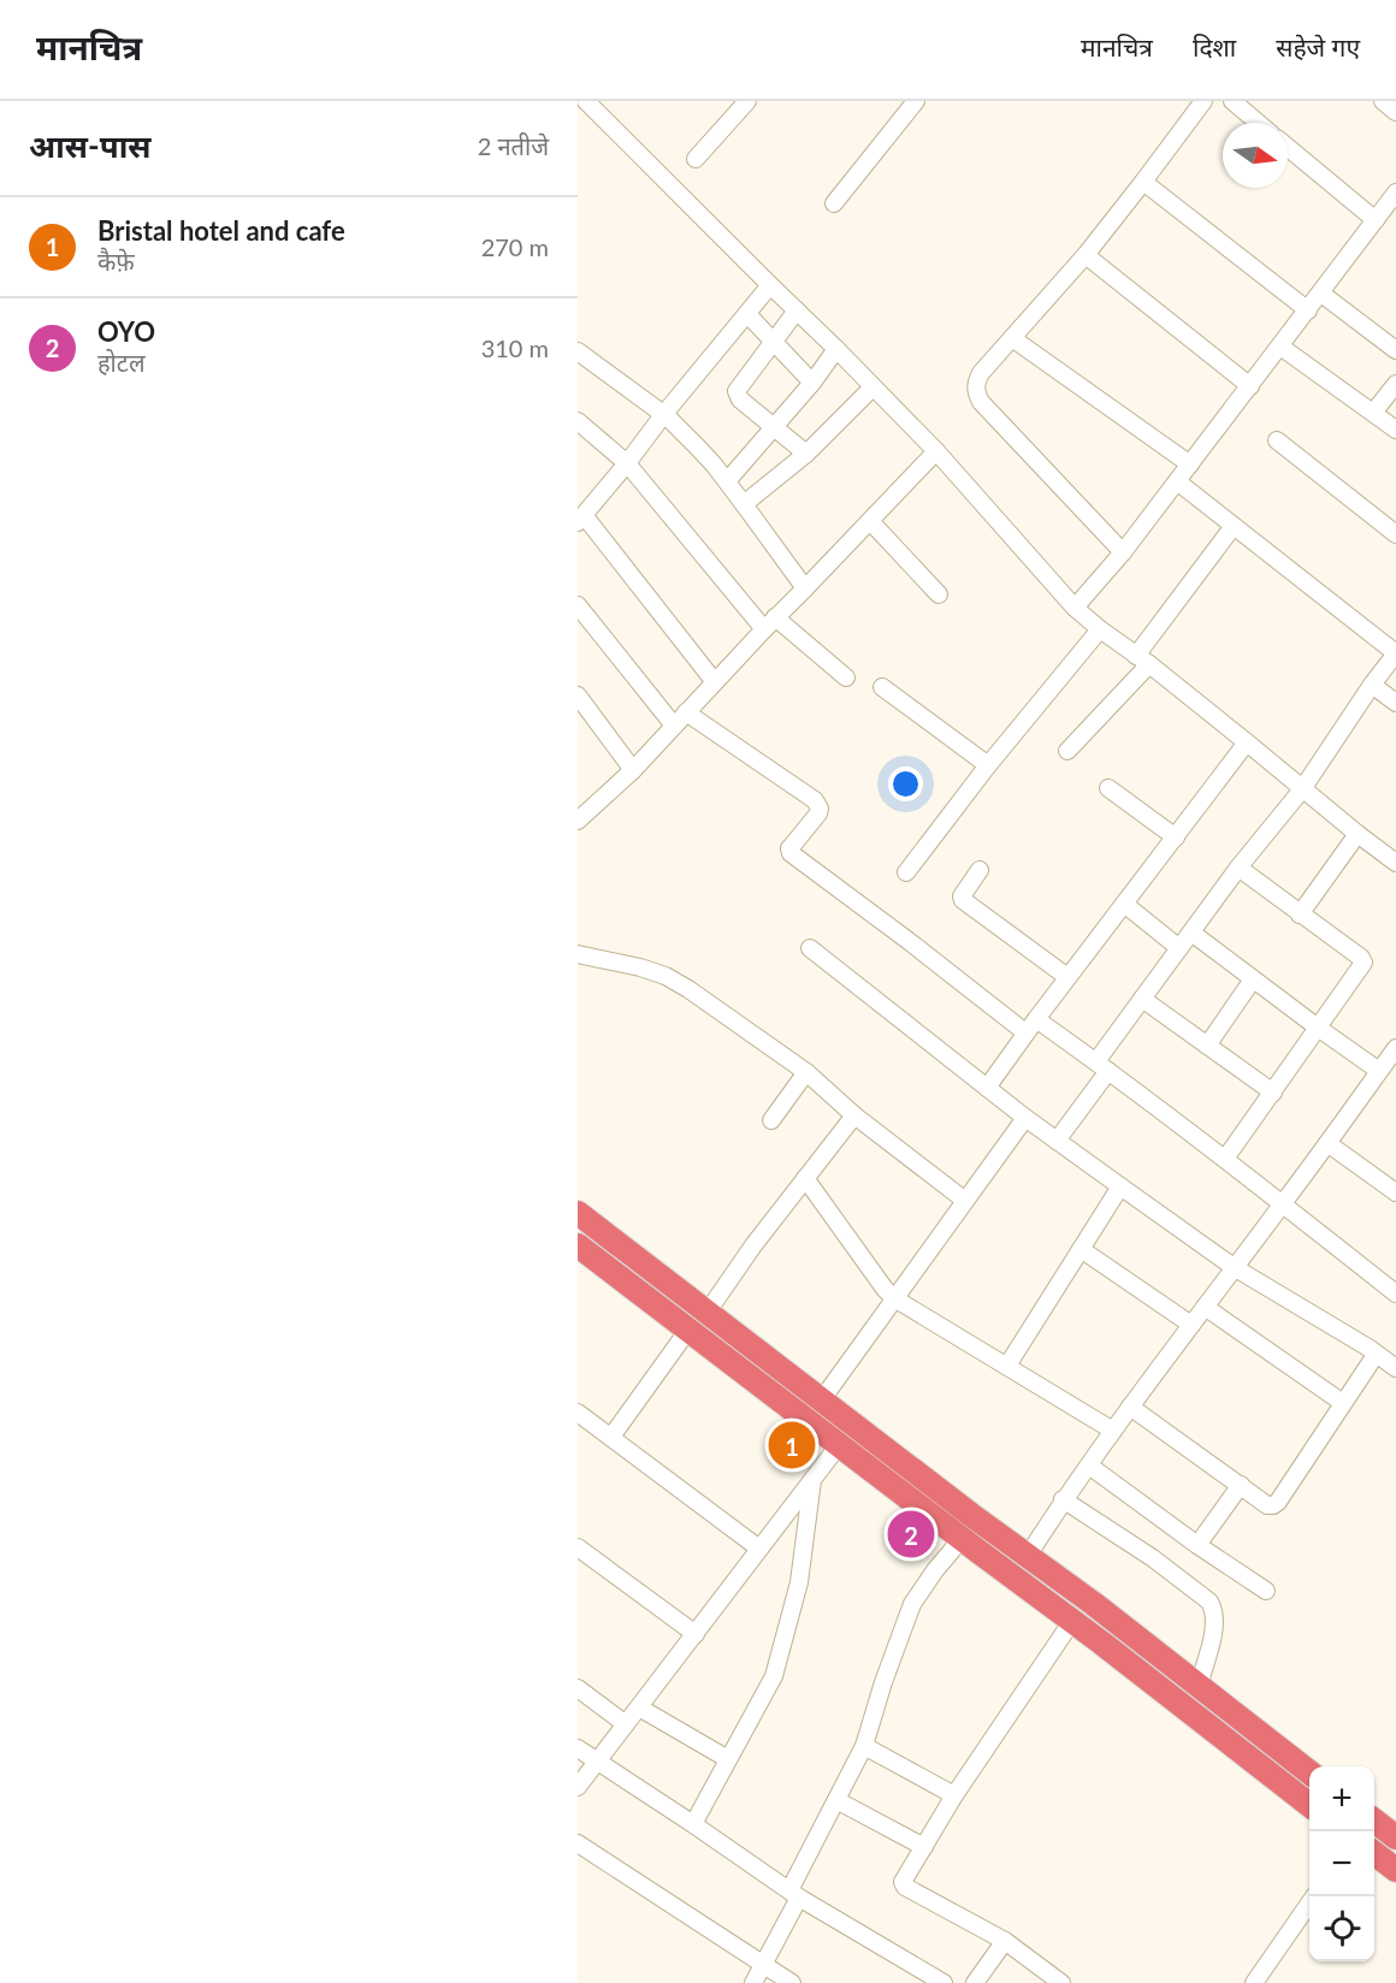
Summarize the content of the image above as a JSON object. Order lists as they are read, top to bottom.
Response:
{
  "north": "right",
  "page": {
    "header": "मानचित्र",
    "nav": ["मानचित्र", "दिशा", "सहेजे गए"],
    "heading": ["आस-पास", "2 नतीजे"],
    "list": [
      {
        "mark": "1",
        "name": "Bristal hotel and cafe",
        "note": "कैफ़े",
        "value": "270 m"
      },
      {
        "mark": "2",
        "name": "OYO",
        "note": "होटल",
        "value": "310 m"
      }
    ],
    "pins": ["1", "2"],
    "map_buttons": ["+", "−"]
  }
}
